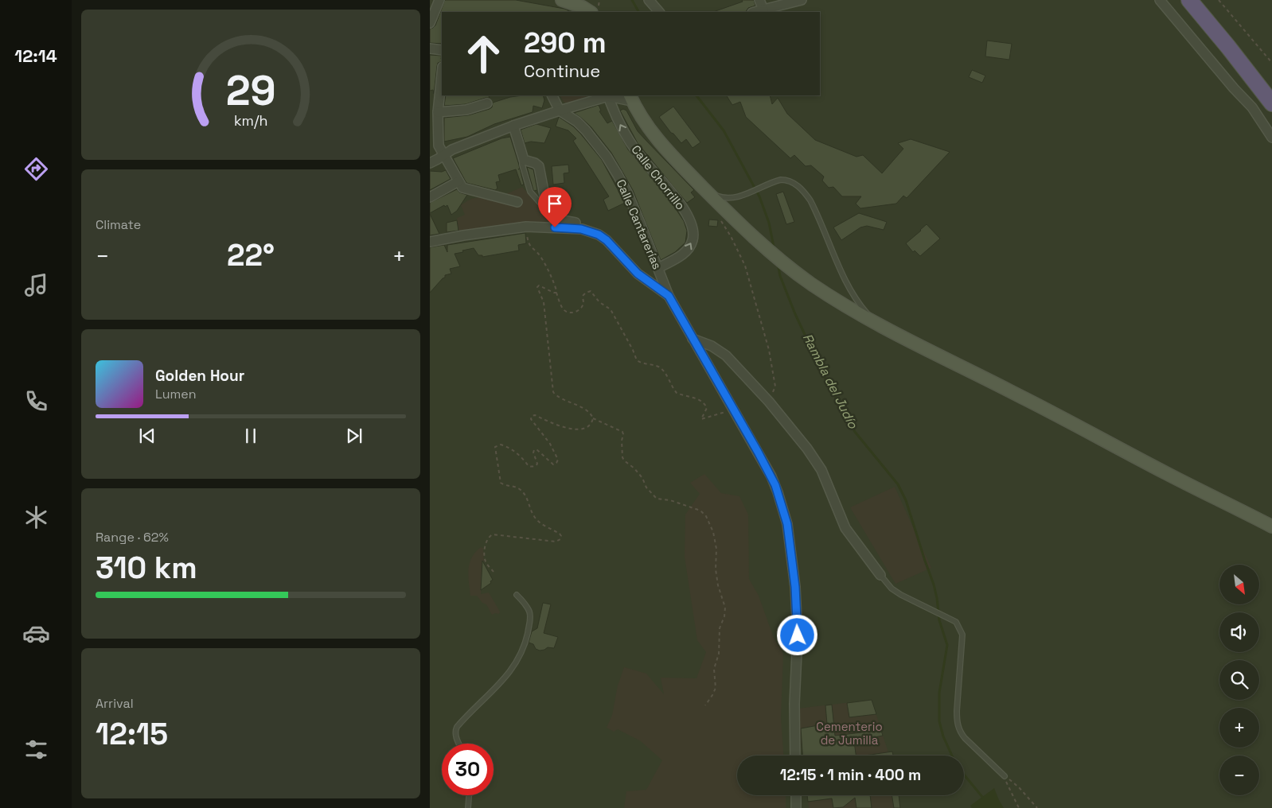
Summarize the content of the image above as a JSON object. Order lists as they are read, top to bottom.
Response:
{
  "streets": {
    "street": ["Calle Chorrillo", "Calle Cantarerías"]
  },
  "crossings": [
    ["Calle Chorrillo", "Calle Cantarerías"]
  ],
  "one_way": ["Calle Chorrillo"],
  "water": ["Rambla del Judío"],
  "parks": ["Cementerio de Jumilla"],
  "north": "bottom right",
  "page": {
    "tabs": "12:14",
    "turn": ["290 m", "Continue"],
    "tile": [
      "Climate",
      ["Range · 62%", "310 km"],
      ["Arrival", "12:15"]
    ],
    "heat": ["−", "22°", "+"],
    "song": ["Golden Hour", "Lumen"],
    "map_buttons": ["+", "−"],
    "limit": "30",
    "trip": "12:15 · 1 min · 400 m",
    "gauge": ["29", "km/h"]
  }
}
